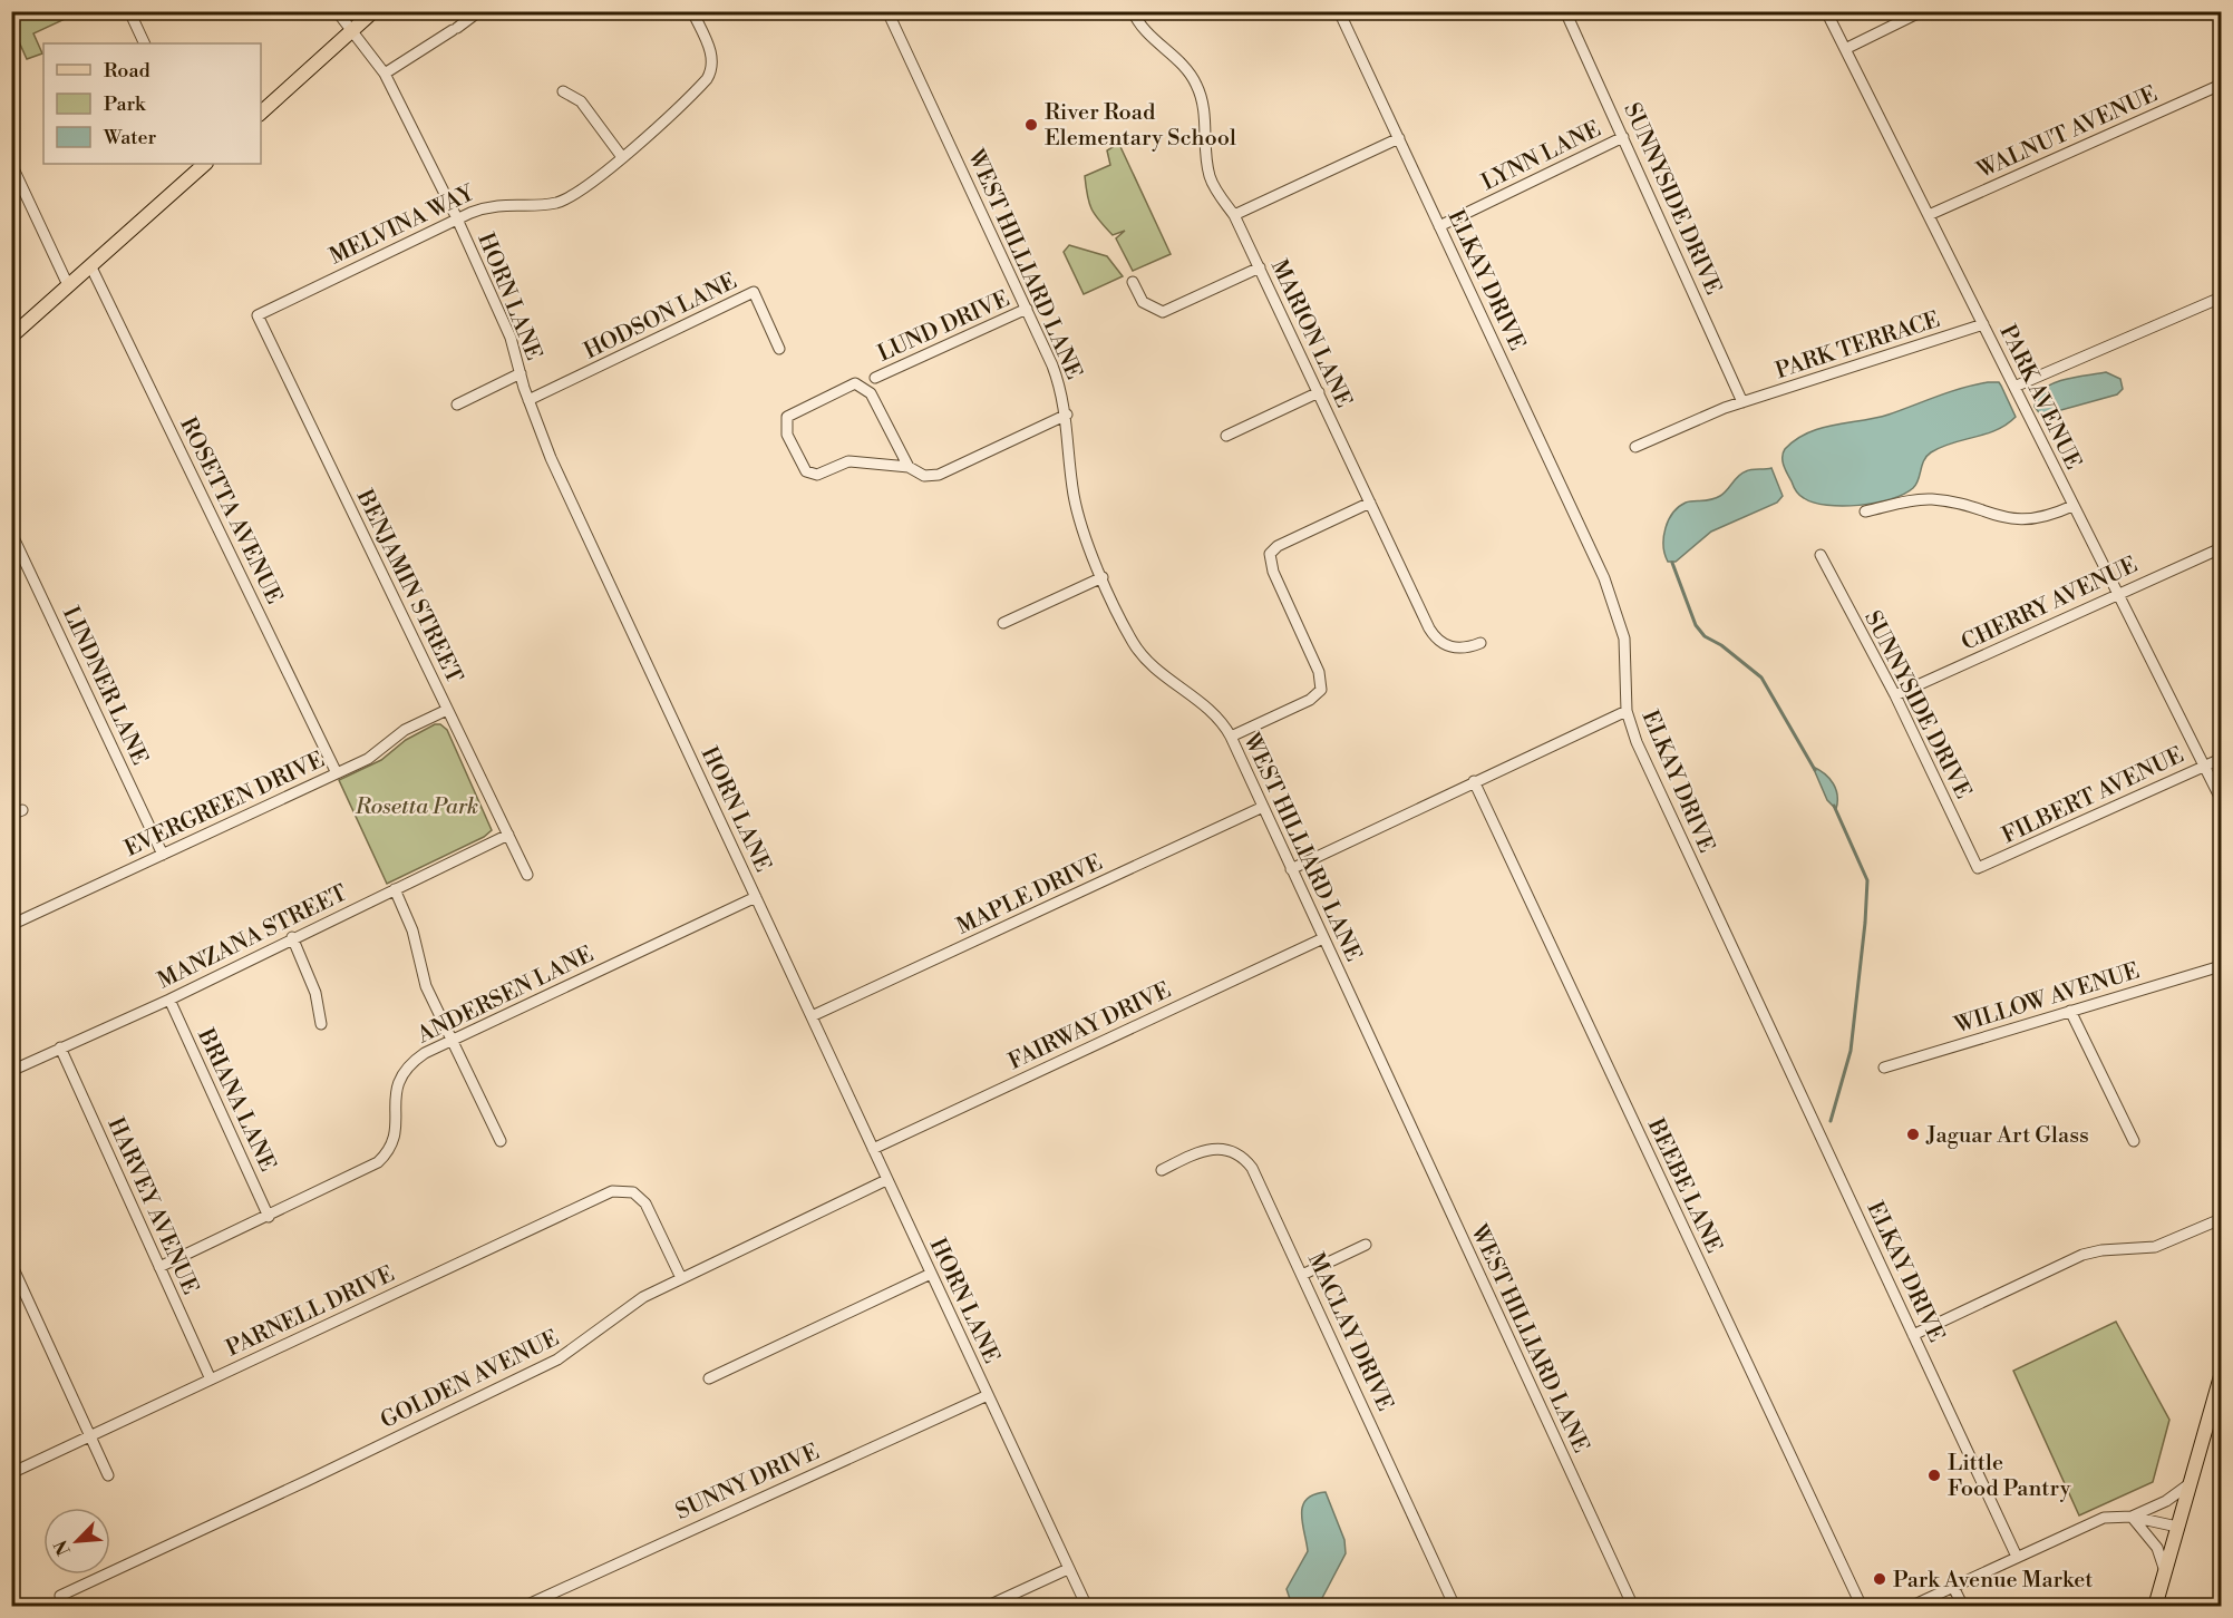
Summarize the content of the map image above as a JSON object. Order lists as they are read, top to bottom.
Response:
{
  "streets": {
    "street": [
      "WALNUT AVENUE",
      "LYNN LANE",
      "SUNNYSIDE DRIVE",
      "MELVINA WAY",
      "WEST HILLIARD LANE",
      "ELKAY DRIVE",
      "HORN LANE",
      "HODSON LANE",
      "LUND DRIVE",
      "MARION LANE",
      "PARK TERRACE",
      "PARK AVENUE",
      "ROSETTA AVENUE",
      "BENJAMIN STREET",
      "CHERRY AVENUE",
      "LINDNER LANE",
      "FILBERT AVENUE",
      "EVERGREEN DRIVE",
      "MAPLE DRIVE",
      "MANZANA STREET",
      "ANDERSEN LANE",
      "WILLOW AVENUE",
      "FAIRWAY DRIVE",
      "BRIANA LANE",
      "BEEBE LANE",
      "HARVEY AVENUE",
      "PARNELL DRIVE",
      "MACLAY DRIVE",
      "GOLDEN AVENUE",
      "SUNNY DRIVE"
    ]
  },
  "crossings": [
    ["WALNUT AVENUE", "PARK AVENUE"],
    ["LYNN LANE", "SUNNYSIDE DRIVE"],
    ["LYNN LANE", "ELKAY DRIVE"],
    ["SUNNYSIDE DRIVE", "PARK TERRACE"],
    ["SUNNYSIDE DRIVE", "CHERRY AVENUE"],
    ["SUNNYSIDE DRIVE", "FILBERT AVENUE"],
    ["MELVINA WAY", "HORN LANE"],
    ["MELVINA WAY", "BENJAMIN STREET"],
    ["WEST HILLIARD LANE", "LUND DRIVE"],
    ["WEST HILLIARD LANE", "MAPLE DRIVE"],
    ["WEST HILLIARD LANE", "FAIRWAY DRIVE"],
    ["HORN LANE", "HODSON LANE"],
    ["HORN LANE", "MAPLE DRIVE"],
    ["HORN LANE", "ANDERSEN LANE"],
    ["HORN LANE", "FAIRWAY DRIVE"],
    ["HORN LANE", "GOLDEN AVENUE"],
    ["HORN LANE", "SUNNY DRIVE"],
    ["PARK TERRACE", "PARK AVENUE"],
    ["PARK AVENUE", "CHERRY AVENUE"],
    ["PARK AVENUE", "FILBERT AVENUE"],
    ["ROSETTA AVENUE", "EVERGREEN DRIVE"],
    ["BENJAMIN STREET", "EVERGREEN DRIVE"],
    ["BENJAMIN STREET", "MANZANA STREET"],
    ["LINDNER LANE", "EVERGREEN DRIVE"],
    ["MANZANA STREET", "BRIANA LANE"],
    ["MANZANA STREET", "HARVEY AVENUE"],
    ["ANDERSEN LANE", "BRIANA LANE"],
    ["ANDERSEN LANE", "HARVEY AVENUE"],
    ["HARVEY AVENUE", "PARNELL DRIVE"],
    ["PARNELL DRIVE", "GOLDEN AVENUE"]
  ],
  "parks": ["Rosetta Park"],
  "places": [
    "River Road Elementary School",
    "Jaguar Art Glass",
    "Little Food Pantry",
    "Park Avenue Market"
  ],
  "legend": ["Road", "Park", "Water"],
  "north": "bottom left"
}
